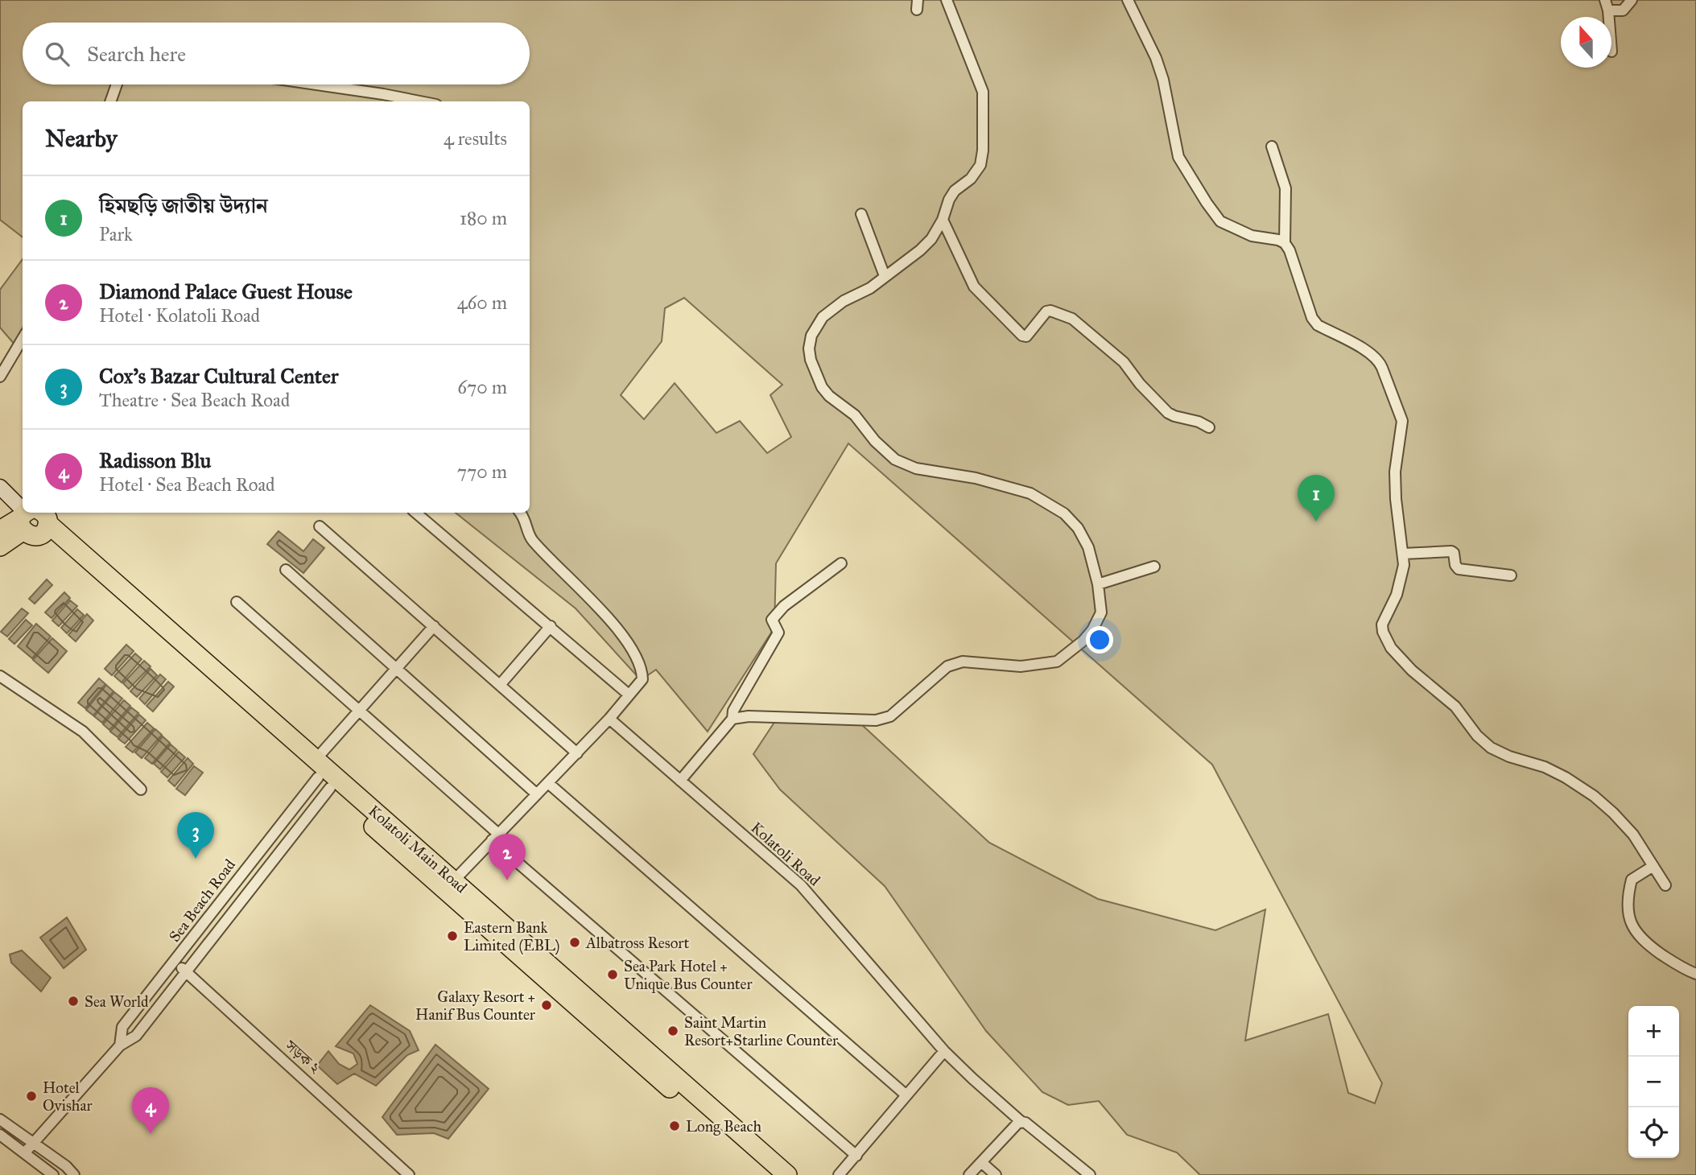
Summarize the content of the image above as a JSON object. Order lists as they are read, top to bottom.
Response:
{
  "streets": {
    "highway": ["Kolatoli Main Road"],
    "street": ["Kolatoli Road", "Sea Beach Road", "সড়ক ২"]
  },
  "crossings": [
    ["Kolatoli Main Road", "Sea Beach Road"],
    ["Sea Beach Road", "সড়ক ২"]
  ],
  "places": [
    "Eastern Bank Limited (EBL)",
    "Albatross Resort",
    "Sea Park Hotel + Unique Bus Counter",
    "Sea World",
    "Galaxy Resort + Hanif Bus Counter",
    "Saint Martin Resort+Starline Counter",
    "Hotel Ovishar",
    "Long Beach"
  ],
  "north": "top",
  "page": {
    "search": "Search here",
    "heading": ["Nearby", "4 results"],
    "list": [
      {
        "mark": "1",
        "name": "হিমছড়ি জাতীয় উদ্যান",
        "note": "Park",
        "value": "180 m"
      },
      {
        "mark": "2",
        "name": "Diamond Palace Guest House",
        "note": "Hotel · Kolatoli Road",
        "value": "460 m"
      },
      {
        "mark": "3",
        "name": "Cox's Bazar Cultural Center",
        "note": "Theatre · Sea Beach Road",
        "value": "670 m"
      },
      {
        "mark": "4",
        "name": "Radisson Blu",
        "note": "Hotel · Sea Beach Road",
        "value": "770 m"
      }
    ],
    "pins": [
      "1",
      "3",
      "2",
      "4"
    ],
    "map_buttons": ["+", "−"]
  }
}
